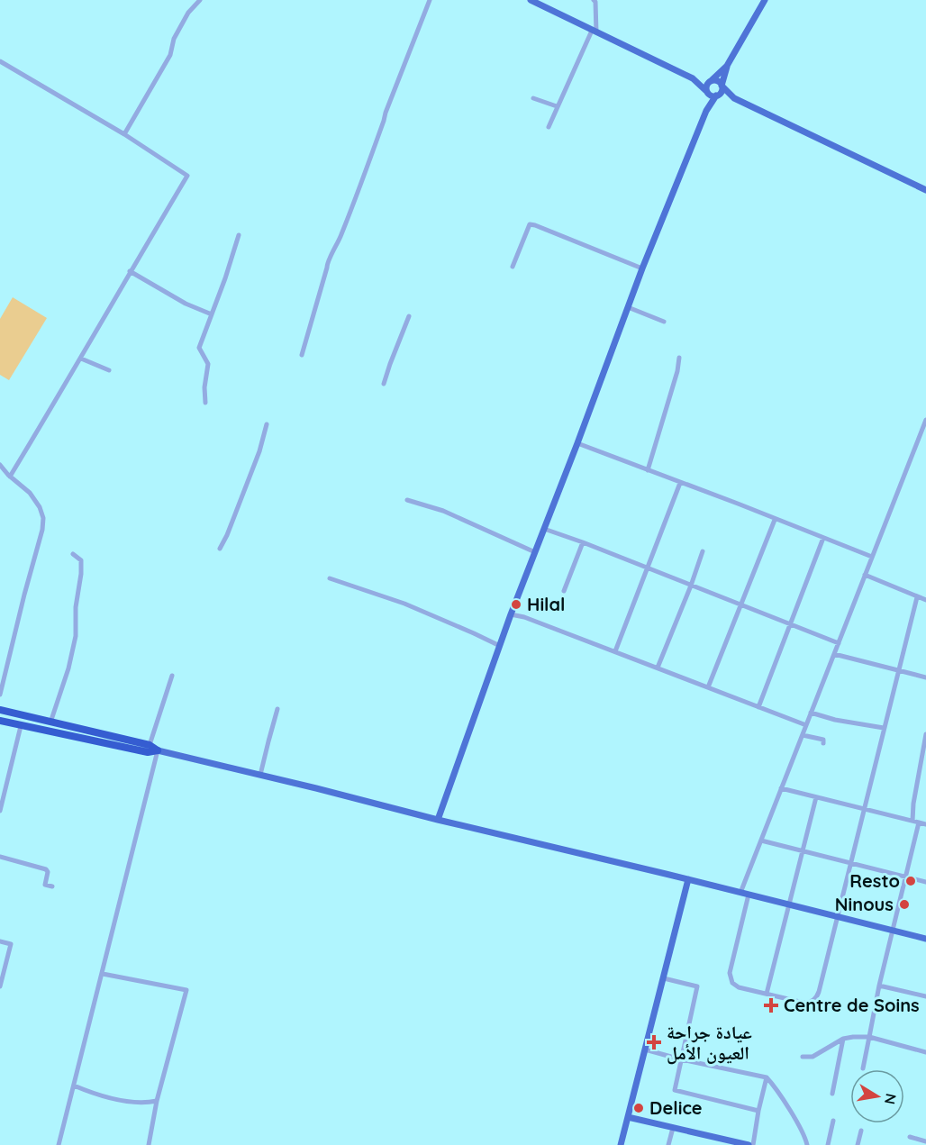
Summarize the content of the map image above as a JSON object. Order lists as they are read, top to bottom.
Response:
{
  "places": {
    "other": [
      "Hilal",
      "Resto",
      "Ninous",
      "Delice"
    ],
    "health": ["Centre de Soins", "عيادة جراحة العيون الأمل"]
  },
  "north": "right"
}
